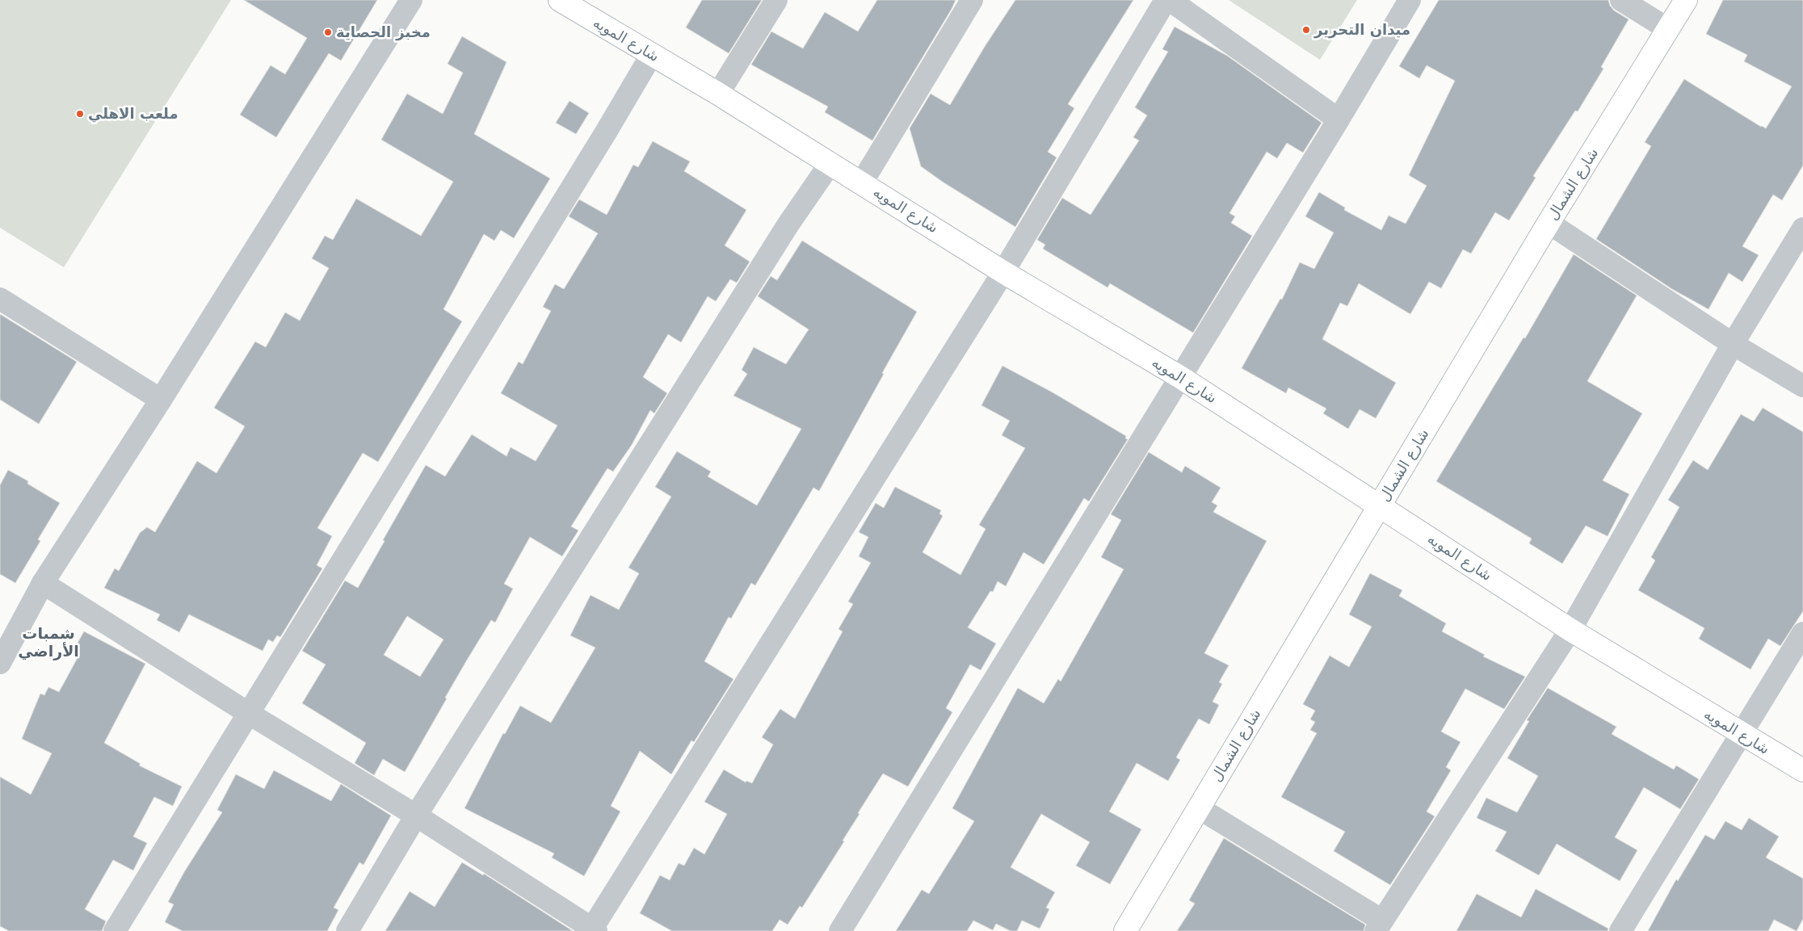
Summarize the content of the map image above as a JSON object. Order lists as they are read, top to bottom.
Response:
{
  "streets": {
    "street": ["شارع المويه", "شارع الشمال"]
  },
  "crossings": [
    ["شارع المويه", "شارع الشمال"]
  ],
  "districts": ["شمبات الأراضي"],
  "places": ["ميدان التحرير", "مخبز الحصاية", "ملعب الاهلي"]
}
